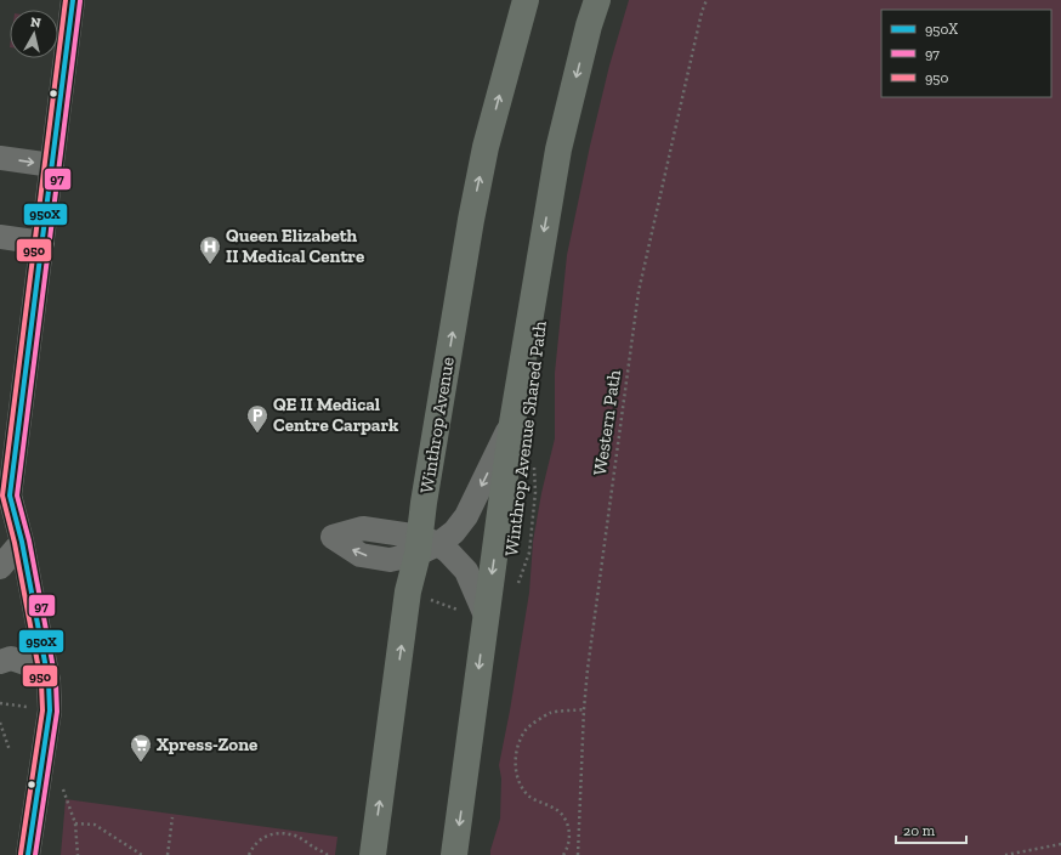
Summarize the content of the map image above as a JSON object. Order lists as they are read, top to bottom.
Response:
{
  "streets": {
    "main road": ["Winthrop Avenue"],
    "path": ["Western Path", "Winthrop Avenue Shared Path"]
  },
  "places": {
    "hospital": ["Queen Elizabeth II Medical Centre"],
    "parking": ["QE II Medical Centre Carpark"],
    "supermarket": ["Xpress-Zone"]
  },
  "lines": ["transit line 950X", "transit line 950", "transit line 97"],
  "legend": ["950X", "97", "950"],
  "scale_bar": "20 m",
  "north": "top"
}
